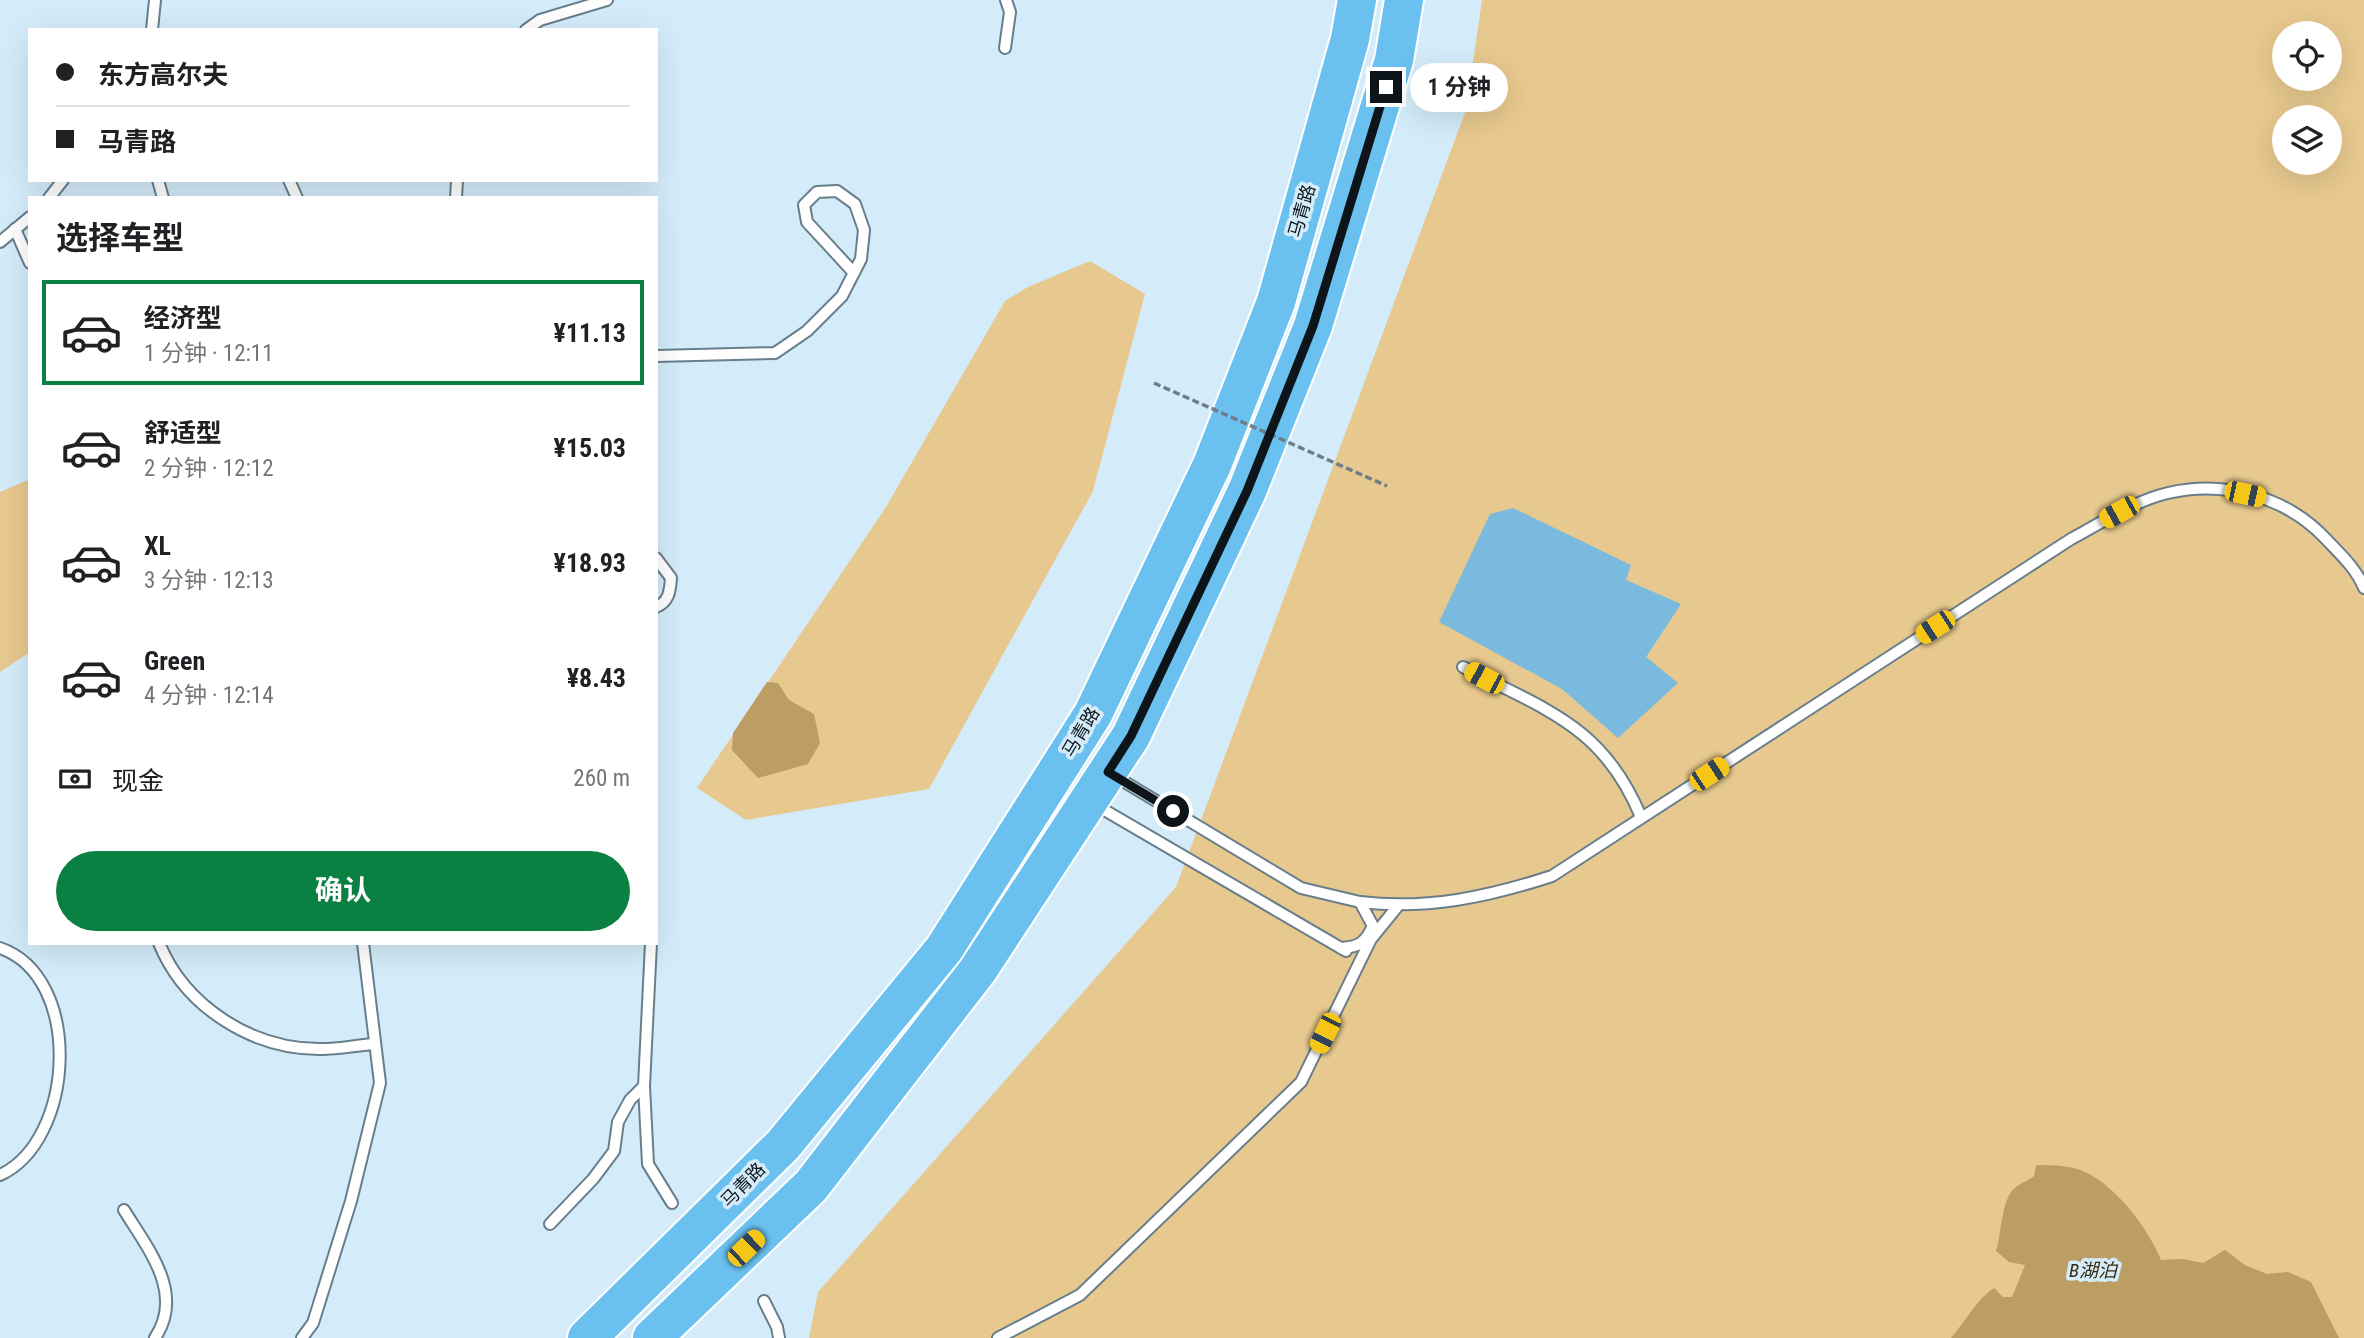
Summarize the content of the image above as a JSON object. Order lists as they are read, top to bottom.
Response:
{
  "streets": {
    "highway": ["马青路"]
  },
  "water": ["B湖泊"],
  "page": {
    "banner": ["东方高尔夫", "马青路"],
    "bubble": "1 分钟",
    "heading": "选择车型",
    "list": [
      {
        "name": "经济型",
        "note": "1 分钟 · 12:11",
        "value": "¥11.13"
      },
      {
        "name": "舒适型",
        "note": "2 分钟 · 12:12",
        "value": "¥15.03"
      },
      {
        "name": "XL",
        "note": "3 分钟 · 12:13",
        "value": "¥18.93"
      },
      {
        "name": "Green",
        "note": "4 分钟 · 12:14",
        "value": "¥8.43"
      }
    ],
    "pay": ["现金", "260 m"],
    "buttons": "确认"
  }
}
